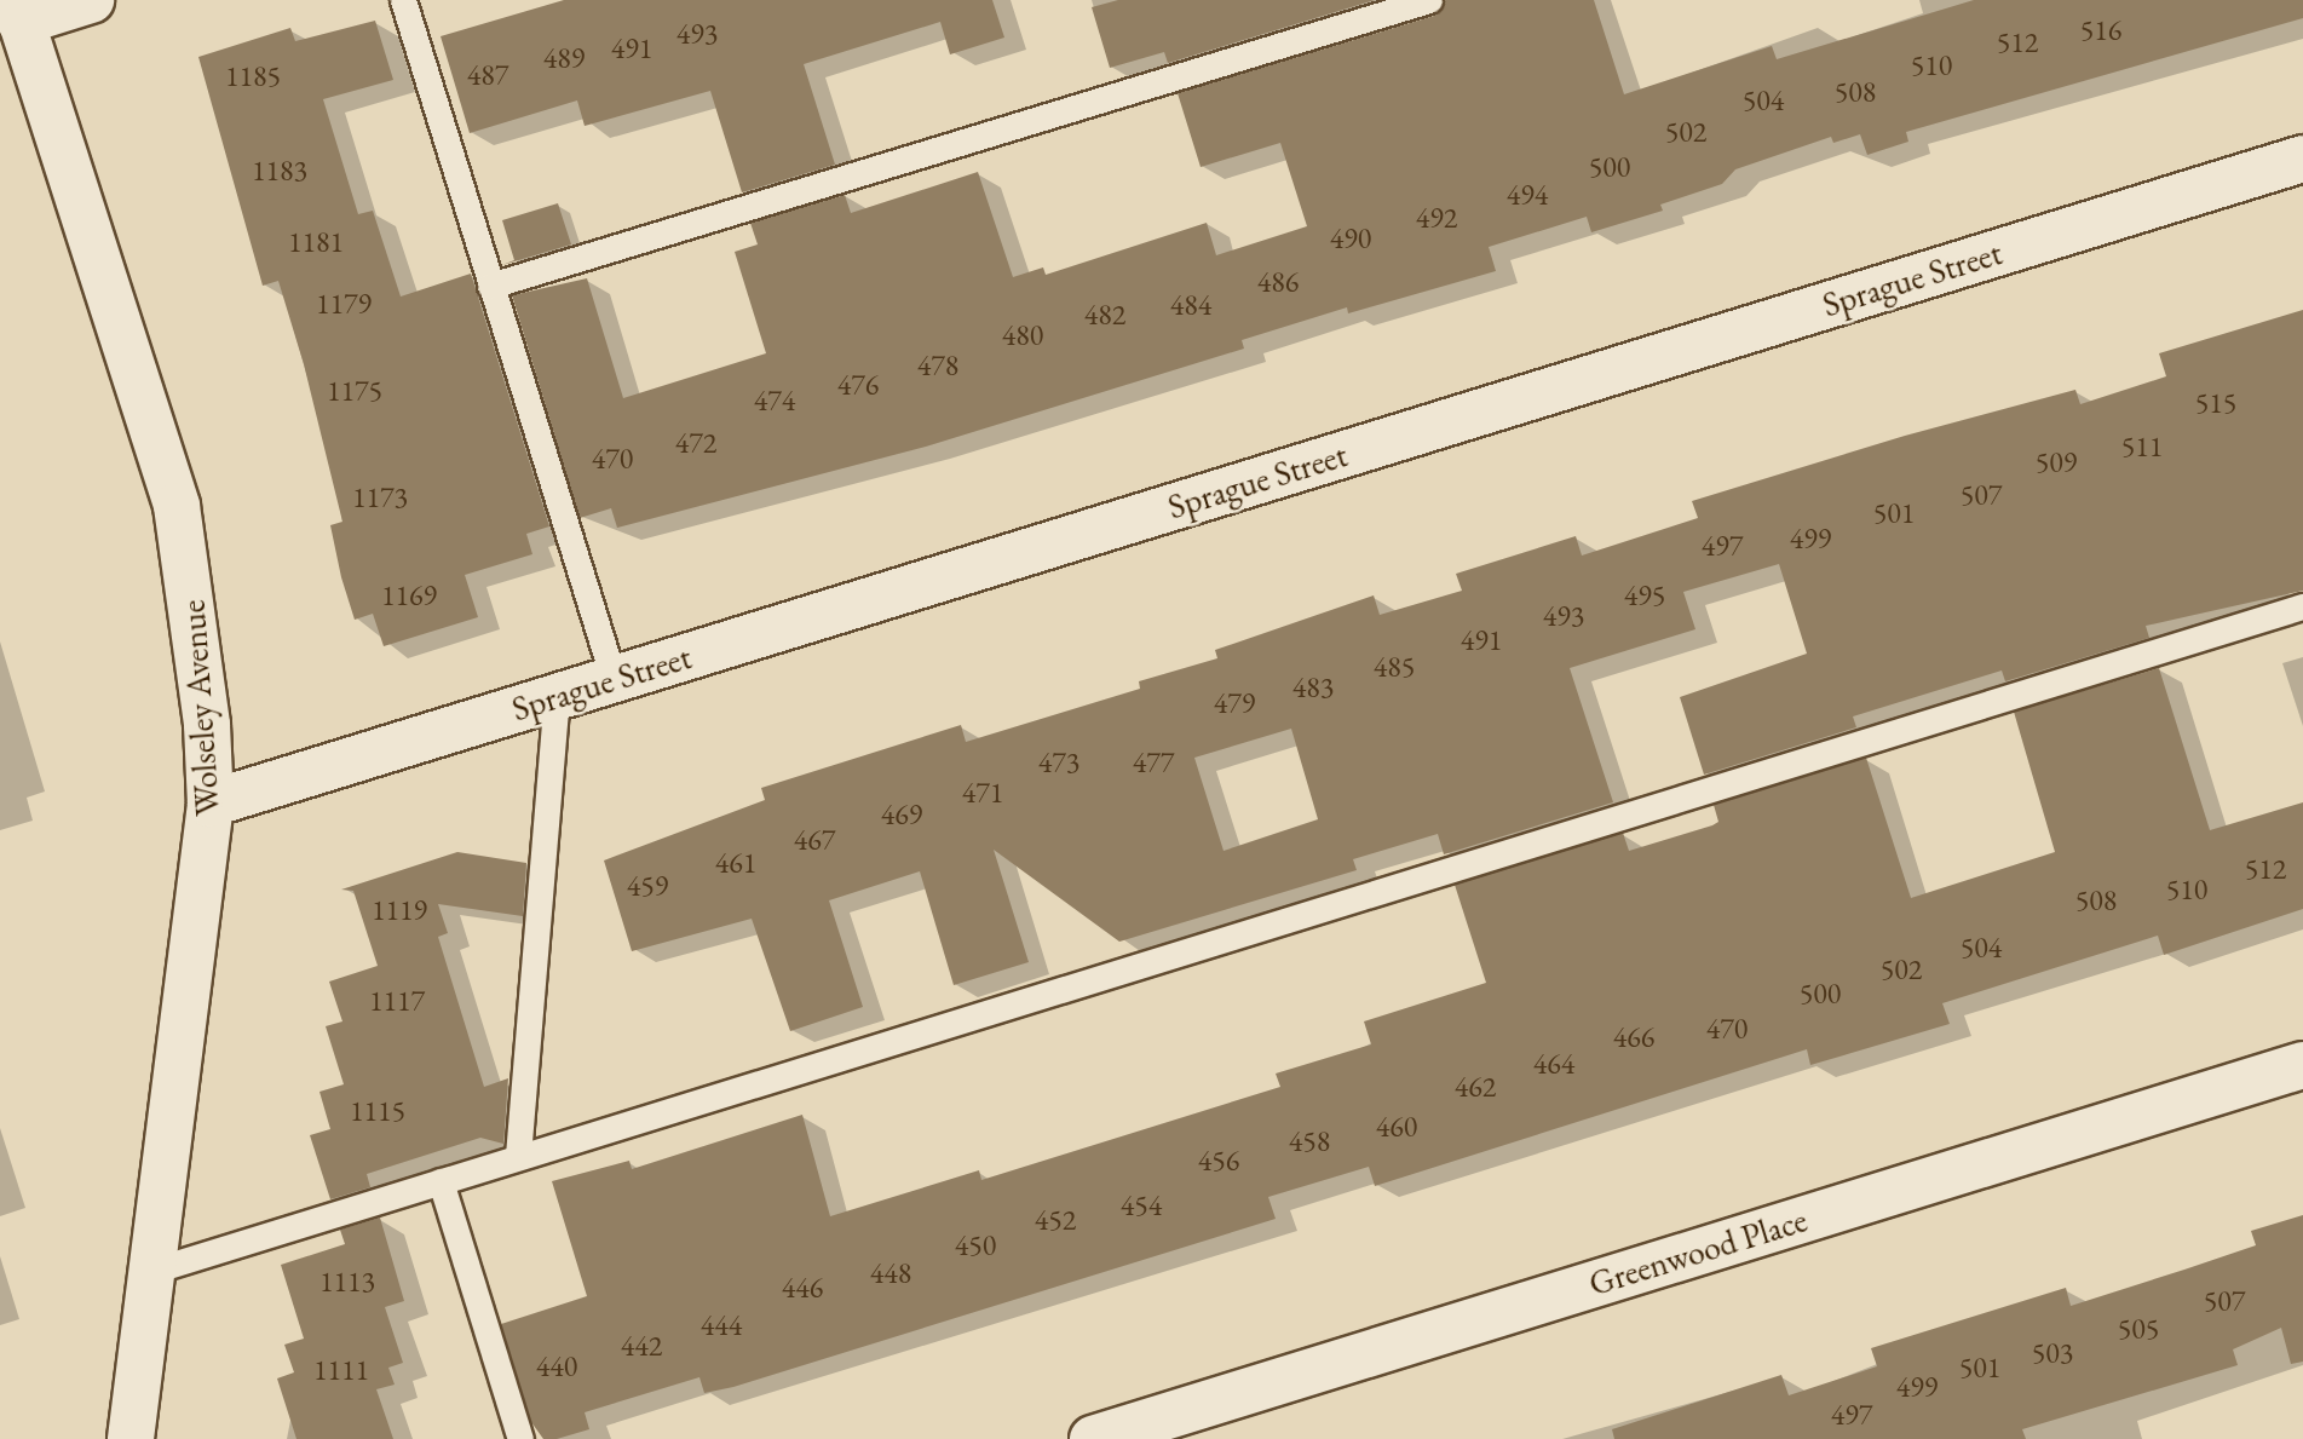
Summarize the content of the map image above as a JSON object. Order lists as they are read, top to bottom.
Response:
{
  "streets": {
    "street": ["Sprague Street", "Wolseley Avenue", "Greenwood Place"]
  },
  "crossings": [
    ["Sprague Street", "Wolseley Avenue"]
  ],
  "house_numbers": [
    "516",
    "493",
    "512",
    "491",
    "489",
    "510",
    "487",
    "1185",
    "508",
    "504",
    "502",
    "500",
    "1183",
    "494",
    "492",
    "490",
    "1181",
    "486",
    "1179",
    "484",
    "482",
    "480",
    "478",
    "476",
    "1175",
    "474",
    "515",
    "472",
    "511",
    "470",
    "509",
    "507",
    "1173",
    "501",
    "499",
    "497",
    "1169",
    "495",
    "493",
    "491",
    "485",
    "483",
    "479",
    "473",
    "477",
    "471",
    "469",
    "467",
    "461",
    "512",
    "459",
    "510",
    "508",
    "1119",
    "504",
    "502",
    "500",
    "1117",
    "470",
    "466",
    "464",
    "462",
    "1115",
    "460",
    "458",
    "456",
    "454",
    "452",
    "450",
    "448",
    "1113",
    "446",
    "507",
    "444",
    "505",
    "442",
    "503",
    "440",
    "501",
    "1111",
    "499",
    "497"
  ]
}
